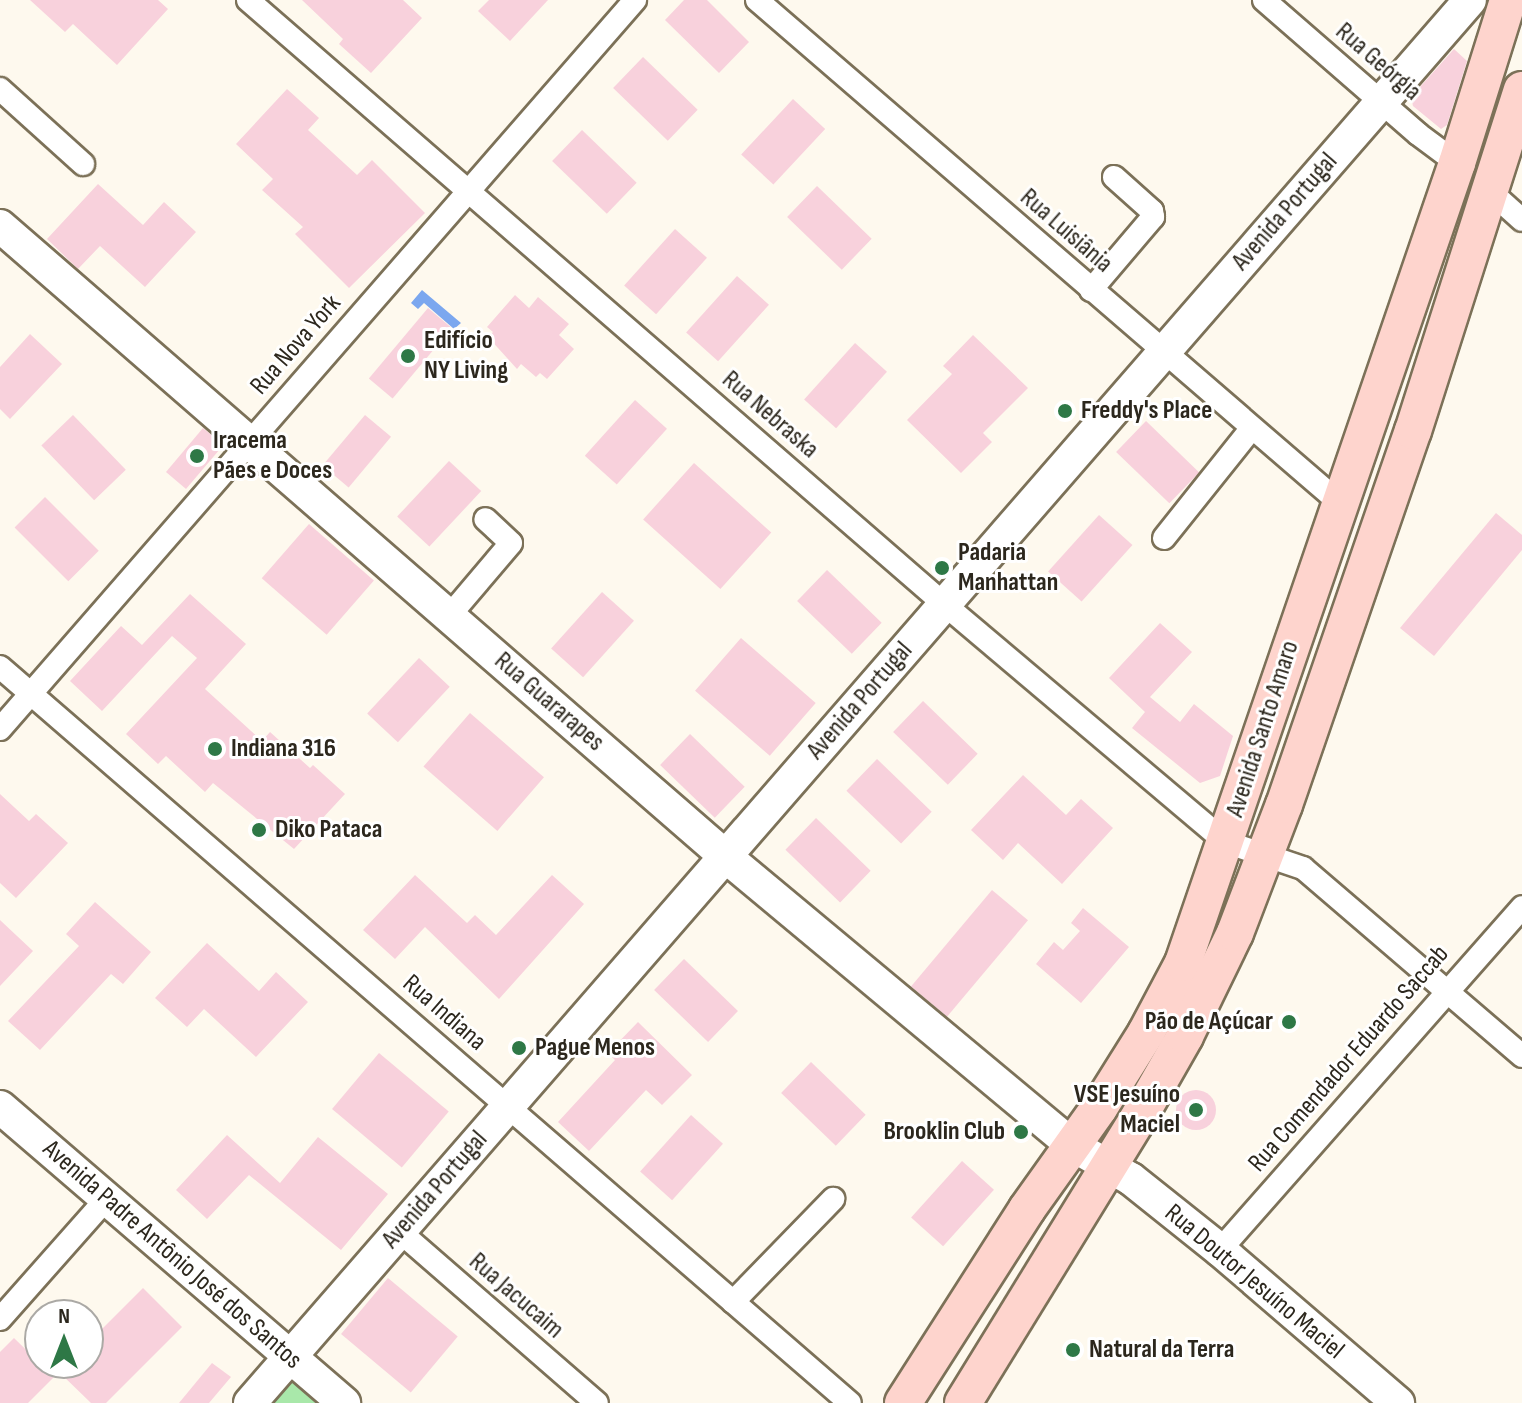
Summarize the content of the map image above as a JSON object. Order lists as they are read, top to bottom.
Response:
{
  "streets": {
    "main road": ["Avenida Santo Amaro"],
    "street": [
      "Rua Geórgia",
      "Avenida Portugal",
      "Rua Luisiânia",
      "Rua Nova York",
      "Rua Nebraska",
      "Rua Guararapes",
      "Rua Indiana",
      "Rua Comendador Eduardo Saccab",
      "Avenida Padre Antônio José dos Santos",
      "Rua Doutor Jesuíno Maciel",
      "Rua Jacucaim"
    ]
  },
  "crossings": [
    ["Rua Geórgia", "Avenida Portugal"],
    ["Rua Geórgia", "Avenida Santo Amaro"],
    ["Avenida Portugal", "Rua Luisiânia"],
    ["Avenida Portugal", "Rua Nebraska"],
    ["Avenida Portugal", "Rua Guararapes"],
    ["Avenida Portugal", "Rua Indiana"],
    ["Avenida Portugal", "Avenida Padre Antônio José dos Santos"],
    ["Avenida Portugal", "Rua Jacucaim"],
    ["Rua Luisiânia", "Avenida Santo Amaro"],
    ["Rua Nova York", "Rua Nebraska"],
    ["Rua Nova York", "Rua Guararapes"],
    ["Rua Nova York", "Rua Indiana"],
    ["Rua Nebraska", "Avenida Santo Amaro"],
    ["Rua Nebraska", "Rua Comendador Eduardo Saccab"],
    ["Rua Guararapes", "Avenida Santo Amaro"],
    ["Rua Guararapes", "Rua Doutor Jesuíno Maciel"],
    ["Avenida Santo Amaro", "Rua Doutor Jesuíno Maciel"],
    ["Rua Comendador Eduardo Saccab", "Rua Doutor Jesuíno Maciel"]
  ],
  "places": [
    "Edifício NY Living",
    "Freddy's Place",
    "Iracema Pães e Doces",
    "Padaria Manhattan",
    "Indiana 316",
    "Diko Pataca",
    "Pão de Açúcar",
    "Pague Menos",
    "VSE Jesuíno Maciel",
    "Brooklin Club",
    "Natural da Terra"
  ],
  "north": "top"
}
